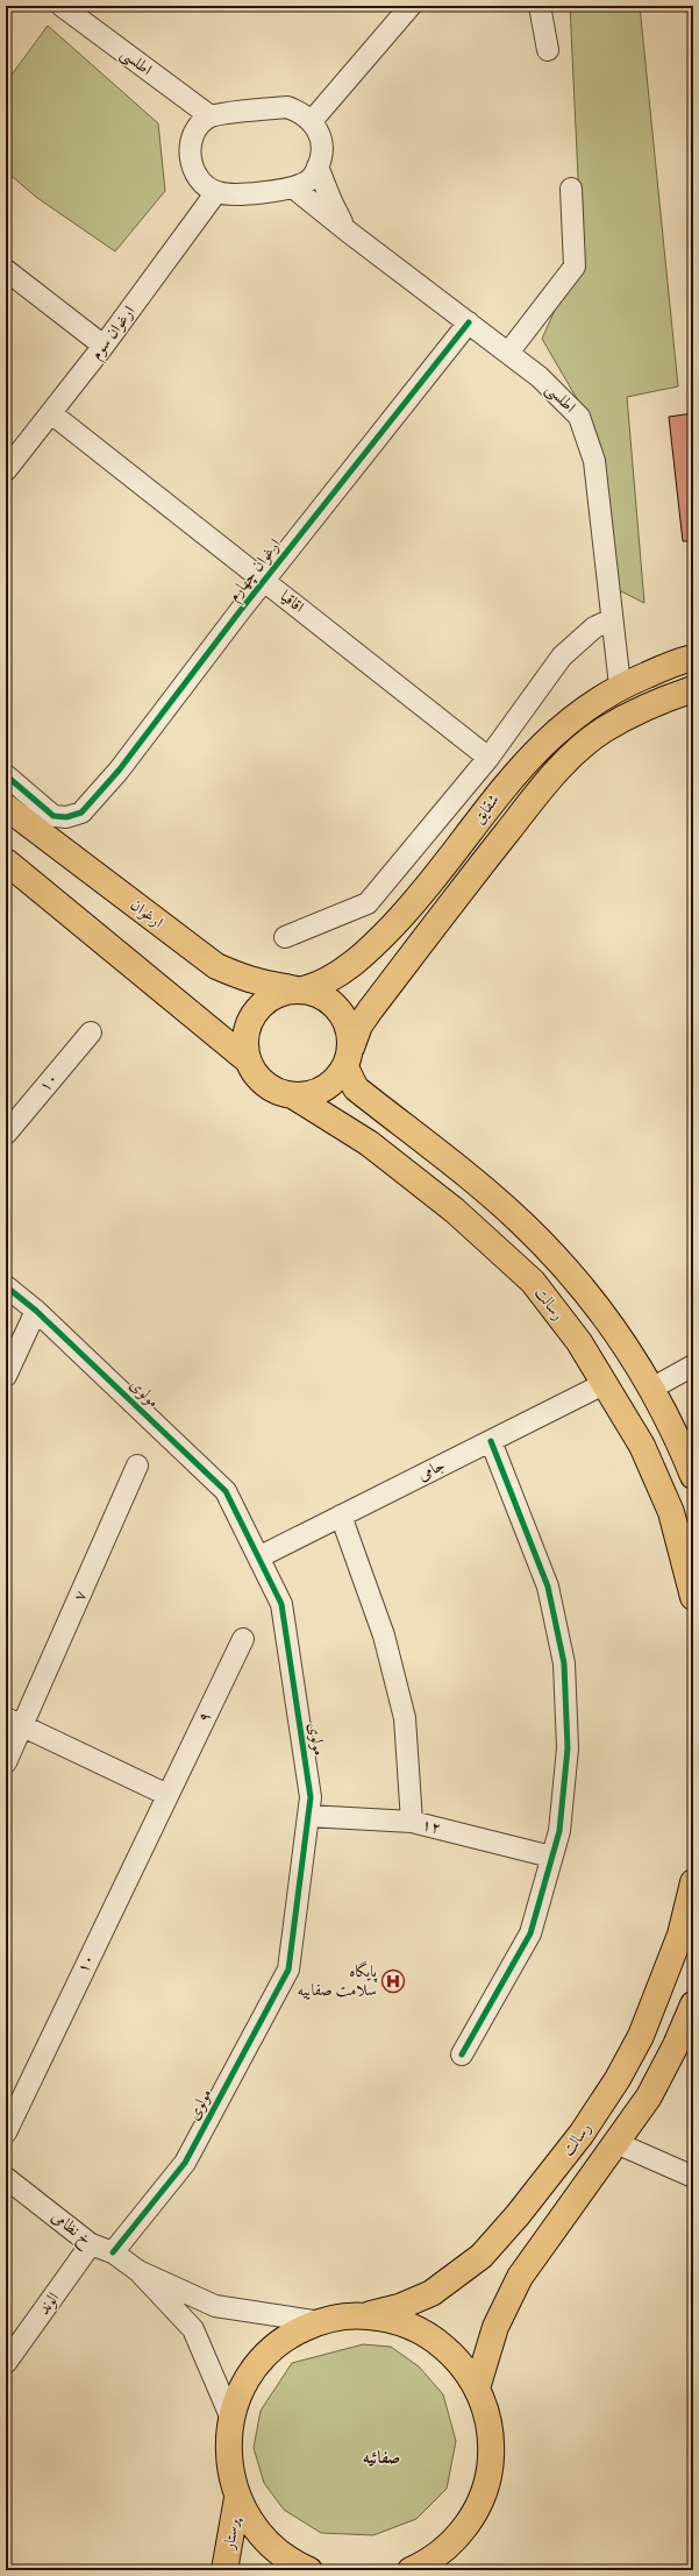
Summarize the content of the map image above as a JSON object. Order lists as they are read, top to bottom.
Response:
{
  "streets": {
    "main road": [
      "شقایق",
      "ارغوان",
      "رسالت",
      "پرستار"
    ],
    "street": [
      "اطلسی",
      "ارغوان سوم",
      "ارغوان چهارم",
      "اقاقیا",
      "۱۰",
      "مولوی",
      "جامی",
      "۷",
      "۹",
      "۱۲",
      "خ نظامی",
      "الوند"
    ]
  },
  "crossings": [
    ["اطلسی", "ارغوان سوم"],
    ["اطلسی", "ارغوان چهارم"],
    ["اطلسی", "شقایق"],
    ["ارغوان سوم", "اقاقیا"],
    ["ارغوان چهارم", "اقاقیا"],
    ["شقایق", "ارغوان"],
    ["شقایق", "رسالت"],
    ["ارغوان", "رسالت"],
    ["۱۰", "۹"],
    ["رسالت", "جامی"],
    ["مولوی", "جامی"],
    ["مولوی", "۱۲"],
    ["مولوی", "خ نظامی"],
    ["خ نظامی", "الوند"]
  ],
  "districts": ["صفائیه"],
  "places": {
    "hospital": ["پایگاه سلامت صفاییه"]
  }
}
